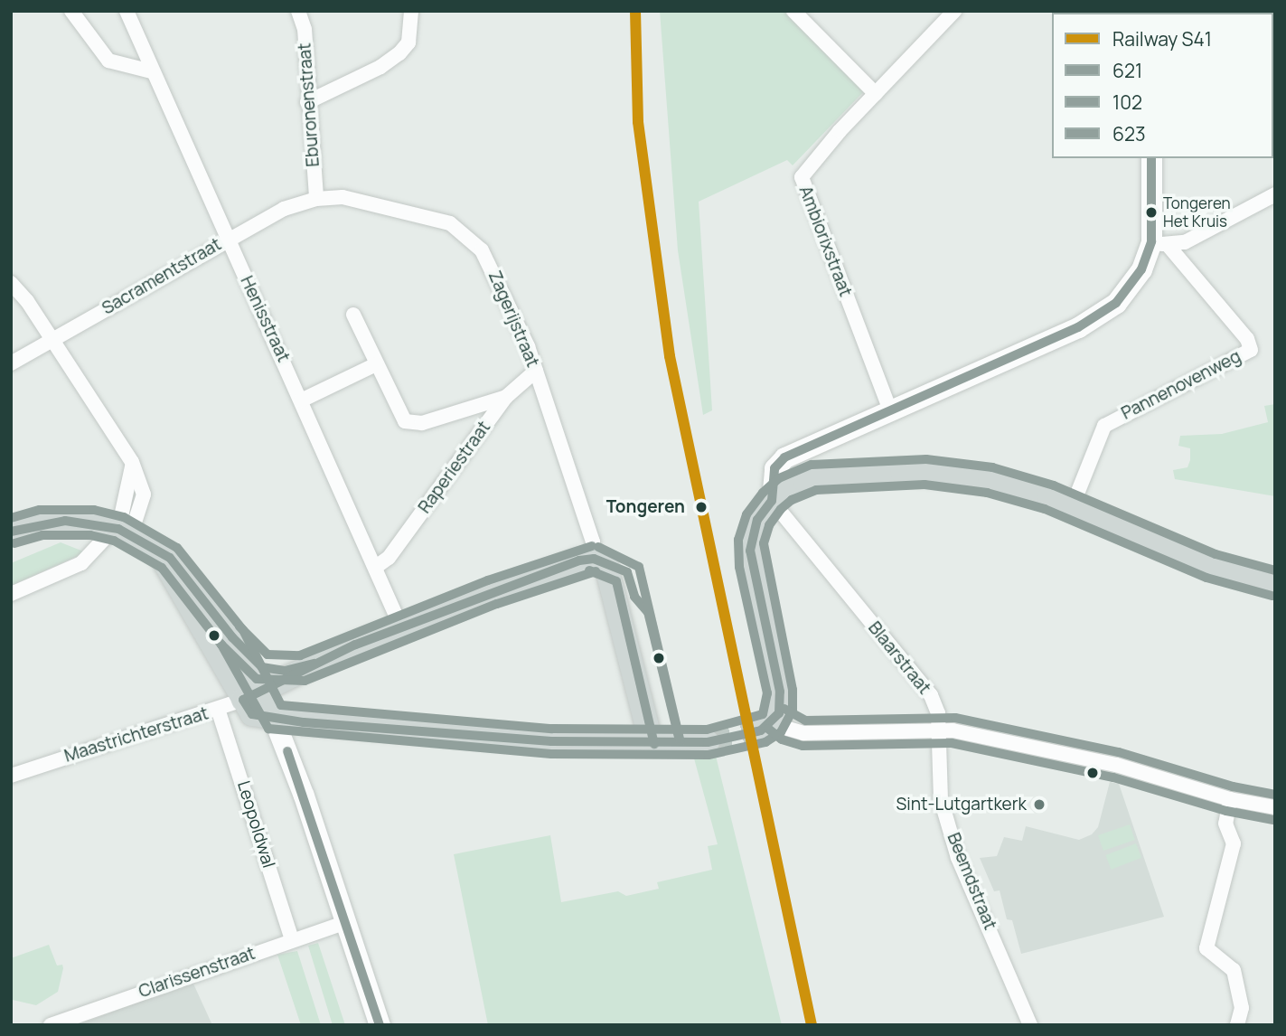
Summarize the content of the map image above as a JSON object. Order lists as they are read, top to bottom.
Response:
{
  "streets": {
    "street": [
      "Eburonenstraat",
      "Ambiorixstraat",
      "Sacramentstraat",
      "Henisstraat",
      "Zagerijstraat",
      "Pannenovenweg",
      "Raperiestraat",
      "Blaarstraat",
      "Maastrichterstraat",
      "Leopoldwal",
      "Beemdstraat",
      "Clarissenstraat"
    ]
  },
  "crossings": [
    ["Eburonenstraat", "Sacramentstraat"],
    ["Eburonenstraat", "Zagerijstraat"],
    ["Sacramentstraat", "Henisstraat"],
    ["Sacramentstraat", "Zagerijstraat"],
    ["Henisstraat", "Raperiestraat"],
    ["Zagerijstraat", "Raperiestraat"],
    ["Blaarstraat", "Beemdstraat"],
    ["Maastrichterstraat", "Leopoldwal"],
    ["Leopoldwal", "Clarissenstraat"]
  ],
  "places": ["Tongeren Het Kruis", "Tongeren", "Sint-Lutgartkerk"],
  "lines": [
    "rail line S41",
    "transit line 621",
    "transit line 623",
    "transit line 102"
  ],
  "legend": [
    "Railway S41",
    "621",
    "102",
    "623"
  ]
}
